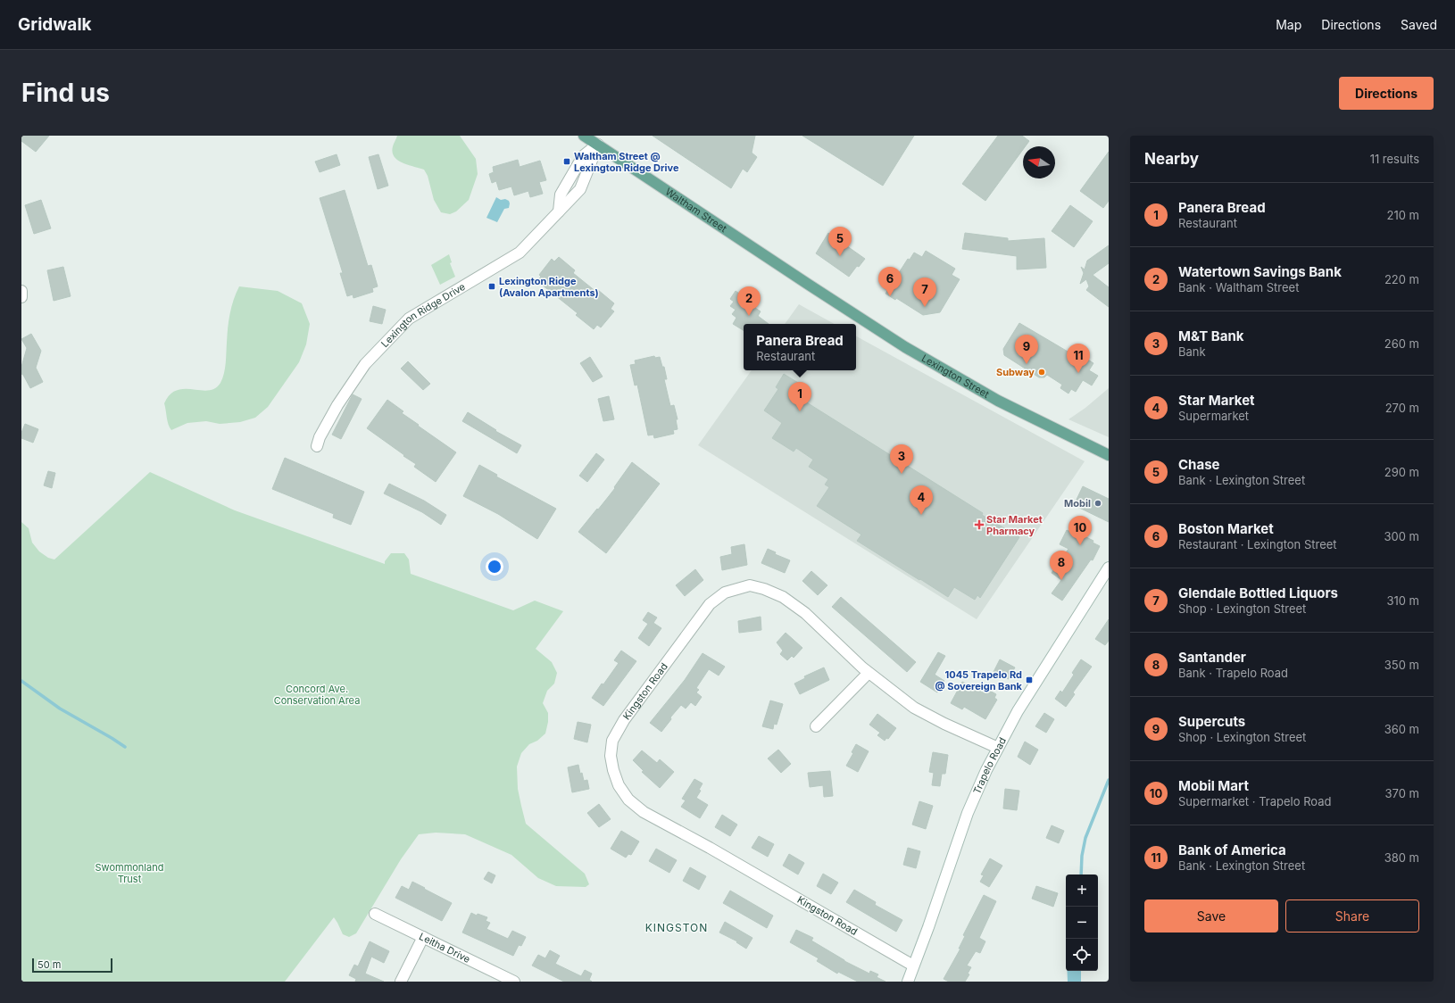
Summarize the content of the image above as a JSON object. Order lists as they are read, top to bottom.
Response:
{
  "streets": {
    "main road": ["Waltham Street", "Lexington Street"],
    "street": [
      "Lexington Ridge Drive",
      "Kingston Road",
      "Trapelo Road",
      "Leitha Drive"
    ]
  },
  "crossings": [
    ["Waltham Street", "Lexington Ridge Drive"],
    ["Waltham Street", "Lexington Street"],
    ["Kingston Road", "Trapelo Road"]
  ],
  "districts": ["KINGSTON"],
  "parks": ["Concord Ave. Conservation Area", "Swommonland Trust"],
  "places": {
    "transit": ["Waltham Street @ Lexington Ridge Drive", "Lexington Ridge (Avalon Apartments)", "1045 Trapelo Rd @ Sovereign Bank"],
    "other": ["Subway", "Mobil"],
    "health": ["Star Market Pharmacy"]
  },
  "scale_bar": "50 m",
  "north": "left",
  "page": {
    "header": "Gridwalk",
    "nav": ["Map", "Directions", "Saved"],
    "buttons": [
      "Directions",
      ["Save", "Share"]
    ],
    "title": "Find us",
    "heading": ["Nearby", "11 results"],
    "list": [
      {
        "mark": "1",
        "name": "Panera Bread",
        "note": "Restaurant",
        "value": "210 m"
      },
      {
        "mark": "2",
        "name": "Watertown Savings Bank",
        "note": "Bank · Waltham Street",
        "value": "220 m"
      },
      {
        "mark": "3",
        "name": "M&T Bank",
        "note": "Bank",
        "value": "260 m"
      },
      {
        "mark": "4",
        "name": "Star Market",
        "note": "Supermarket",
        "value": "270 m"
      },
      {
        "mark": "5",
        "name": "Chase",
        "note": "Bank · Lexington Street",
        "value": "290 m"
      },
      {
        "mark": "6",
        "name": "Boston Market",
        "note": "Restaurant · Lexington Street",
        "value": "300 m"
      },
      {
        "mark": "7",
        "name": "Glendale Bottled Liquors",
        "note": "Shop · Lexington Street",
        "value": "310 m"
      },
      {
        "mark": "8",
        "name": "Santander",
        "note": "Bank · Trapelo Road",
        "value": "350 m"
      },
      {
        "mark": "9",
        "name": "Supercuts",
        "note": "Shop · Lexington Street",
        "value": "360 m"
      },
      {
        "mark": "10",
        "name": "Mobil Mart",
        "note": "Supermarket · Trapelo Road",
        "value": "370 m"
      },
      {
        "mark": "11",
        "name": "Bank of America",
        "note": "Bank · Lexington Street",
        "value": "380 m"
      }
    ],
    "pins": [
      "5",
      "6",
      "7",
      "2",
      "9",
      "11",
      "1",
      "3",
      "4",
      "10",
      "8"
    ],
    "popup": ["Panera Bread", "Restaurant"],
    "map_buttons": ["+", "−"],
    "scale": "50 m"
  }
}
